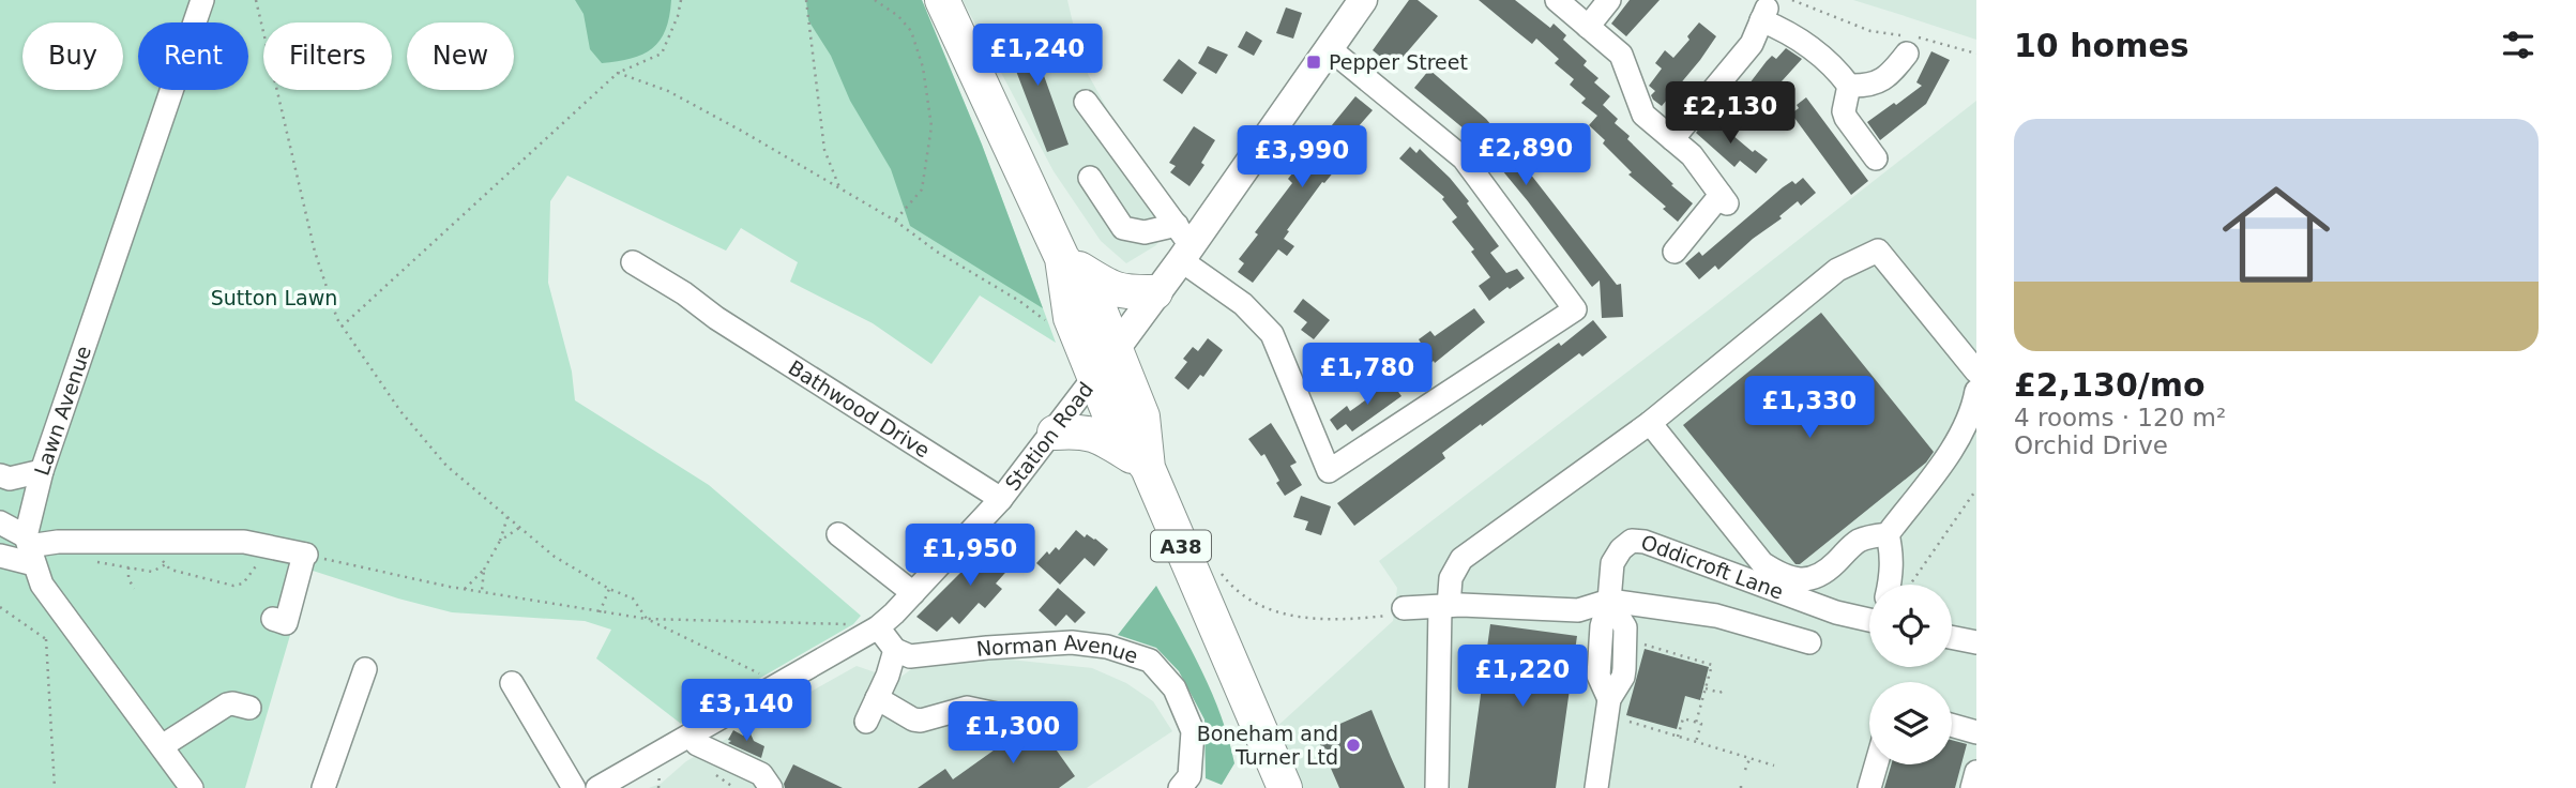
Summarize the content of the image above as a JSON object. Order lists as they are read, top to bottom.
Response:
{
  "streets": {
    "highway": ["A38"],
    "main road": ["Station Road"],
    "street": [
      "Bathwood Drive",
      "Lawn Avenue",
      "Oddicroft Lane",
      "Norman Avenue"
    ]
  },
  "crossings": [
    ["Bathwood Drive", "Station Road"],
    ["Station Road", "A38"]
  ],
  "parks": ["Sutton Lawn"],
  "places": {
    "transit": ["Pepper Street"],
    "other": ["Boneham and Turner Ltd"]
  },
  "page": {
    "heading": "10 homes",
    "chip": [
      "Buy",
      "Rent",
      "Filters",
      "New"
    ],
    "price": [
      "£1,240",
      "£2,130",
      "£2,890",
      "£3,990",
      "£1,780",
      "£1,330",
      "£1,950",
      "£1,220",
      "£3,140",
      "£1,300"
    ],
    "list": [
      {
        "name": "£2,130/mo",
        "note": "4 rooms · 120 m² · Orchid Drive"
      }
    ]
  }
}
